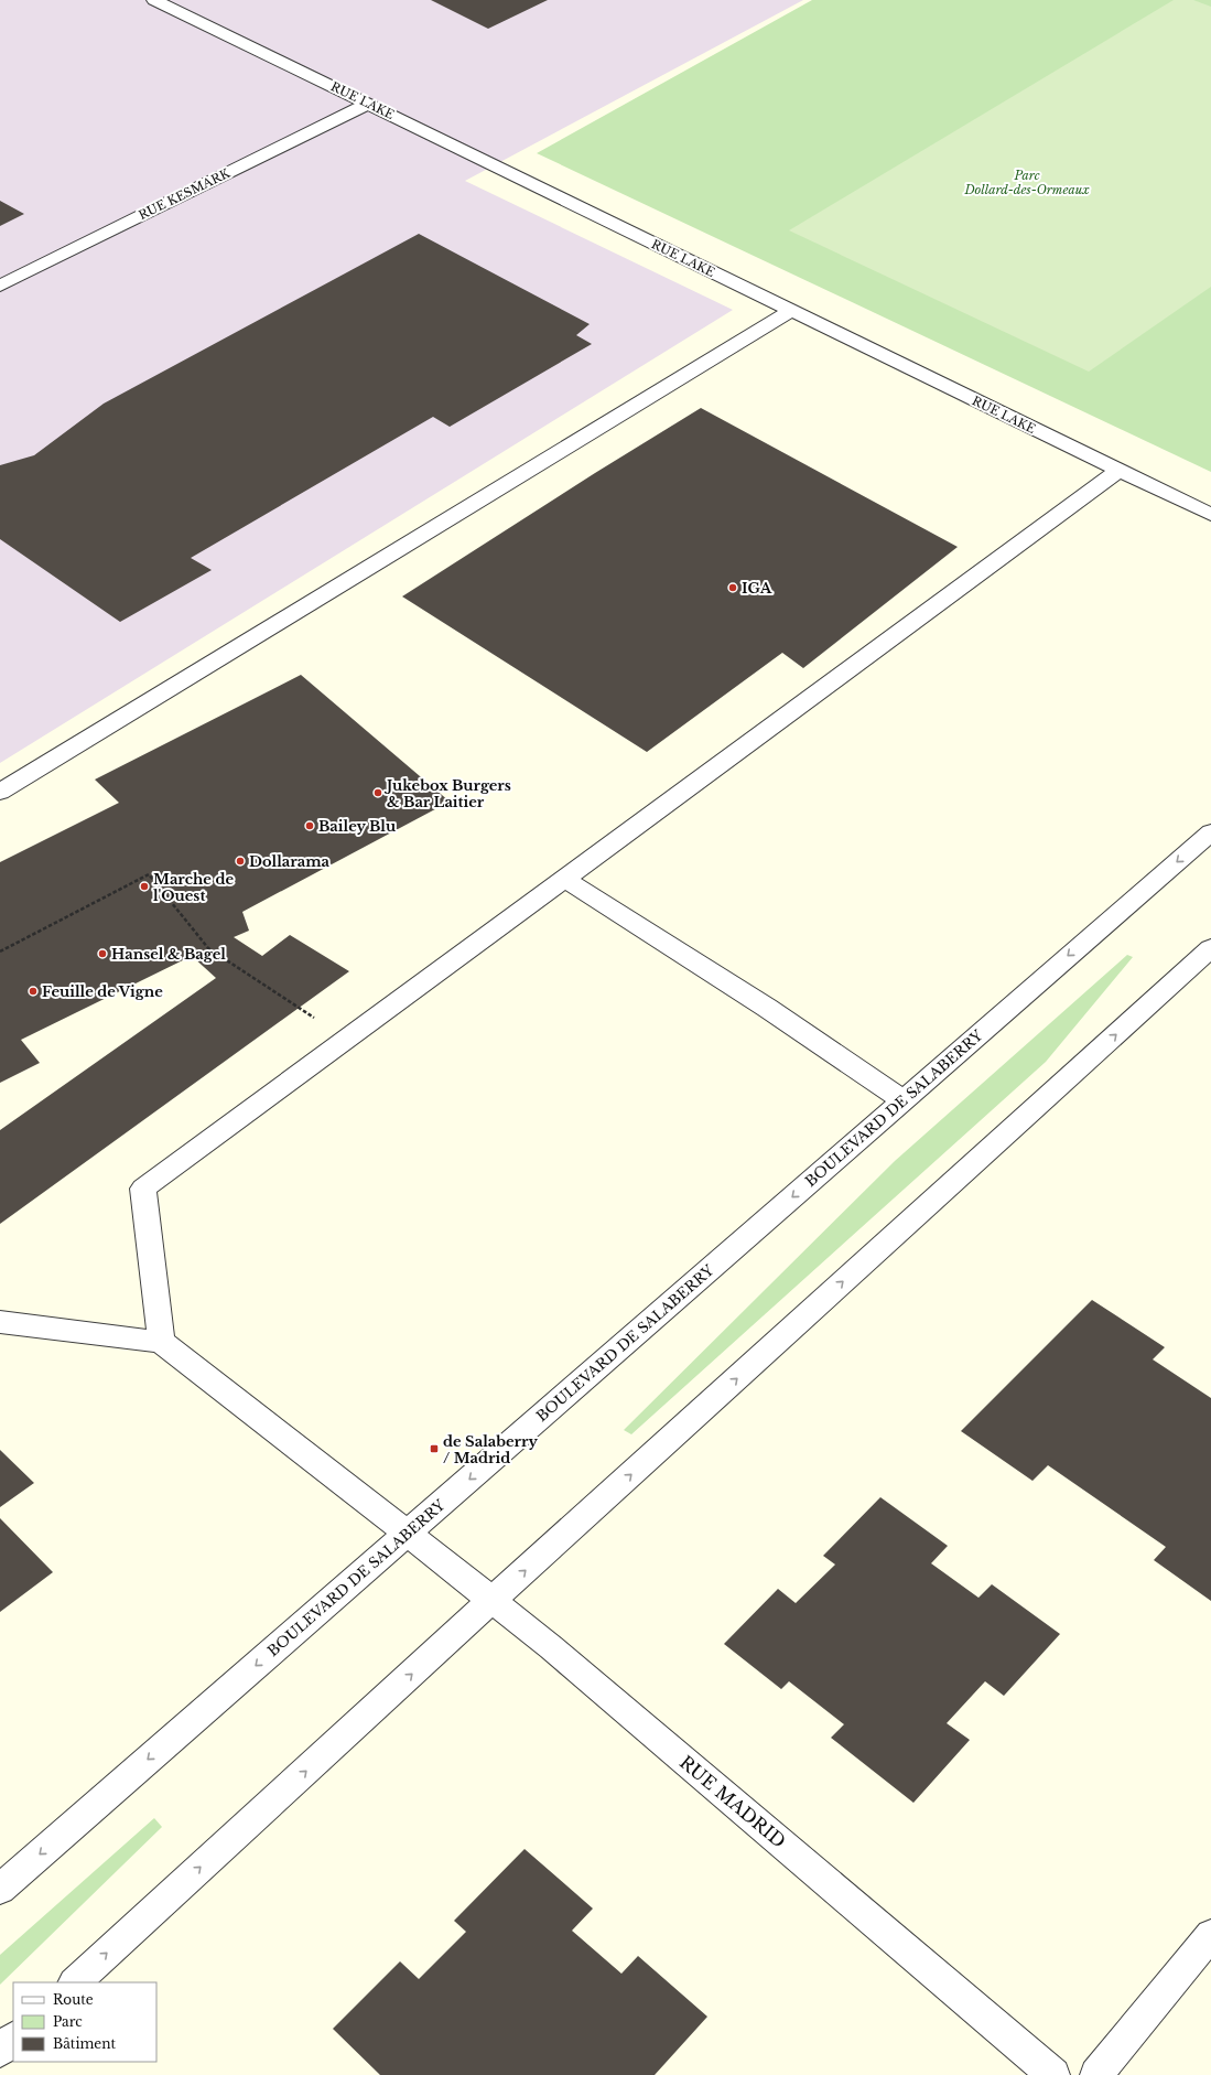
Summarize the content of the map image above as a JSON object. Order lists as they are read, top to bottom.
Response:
{
  "streets": {
    "street": [
      "RUE LAKE",
      "RUE KESMARK",
      "BOULEVARD DE SALABERRY",
      "RUE MADRID"
    ]
  },
  "crossings": [
    ["RUE LAKE", "RUE KESMARK"],
    ["BOULEVARD DE SALABERRY", "RUE MADRID"]
  ],
  "parks": ["Parc Dollard-des-Ormeaux"],
  "places": {
    "other": [
      "IGA",
      "Jukebox Burgers & Bar Laitier",
      "Bailey Blu",
      "Dollarama",
      "Marche de l'Ouest",
      "Hansel & Bagel",
      "Feuille de Vigne"
    ],
    "transit": ["de Salaberry / Madrid"]
  },
  "legend": ["Route", "Parc", "Bâtiment"]
}
